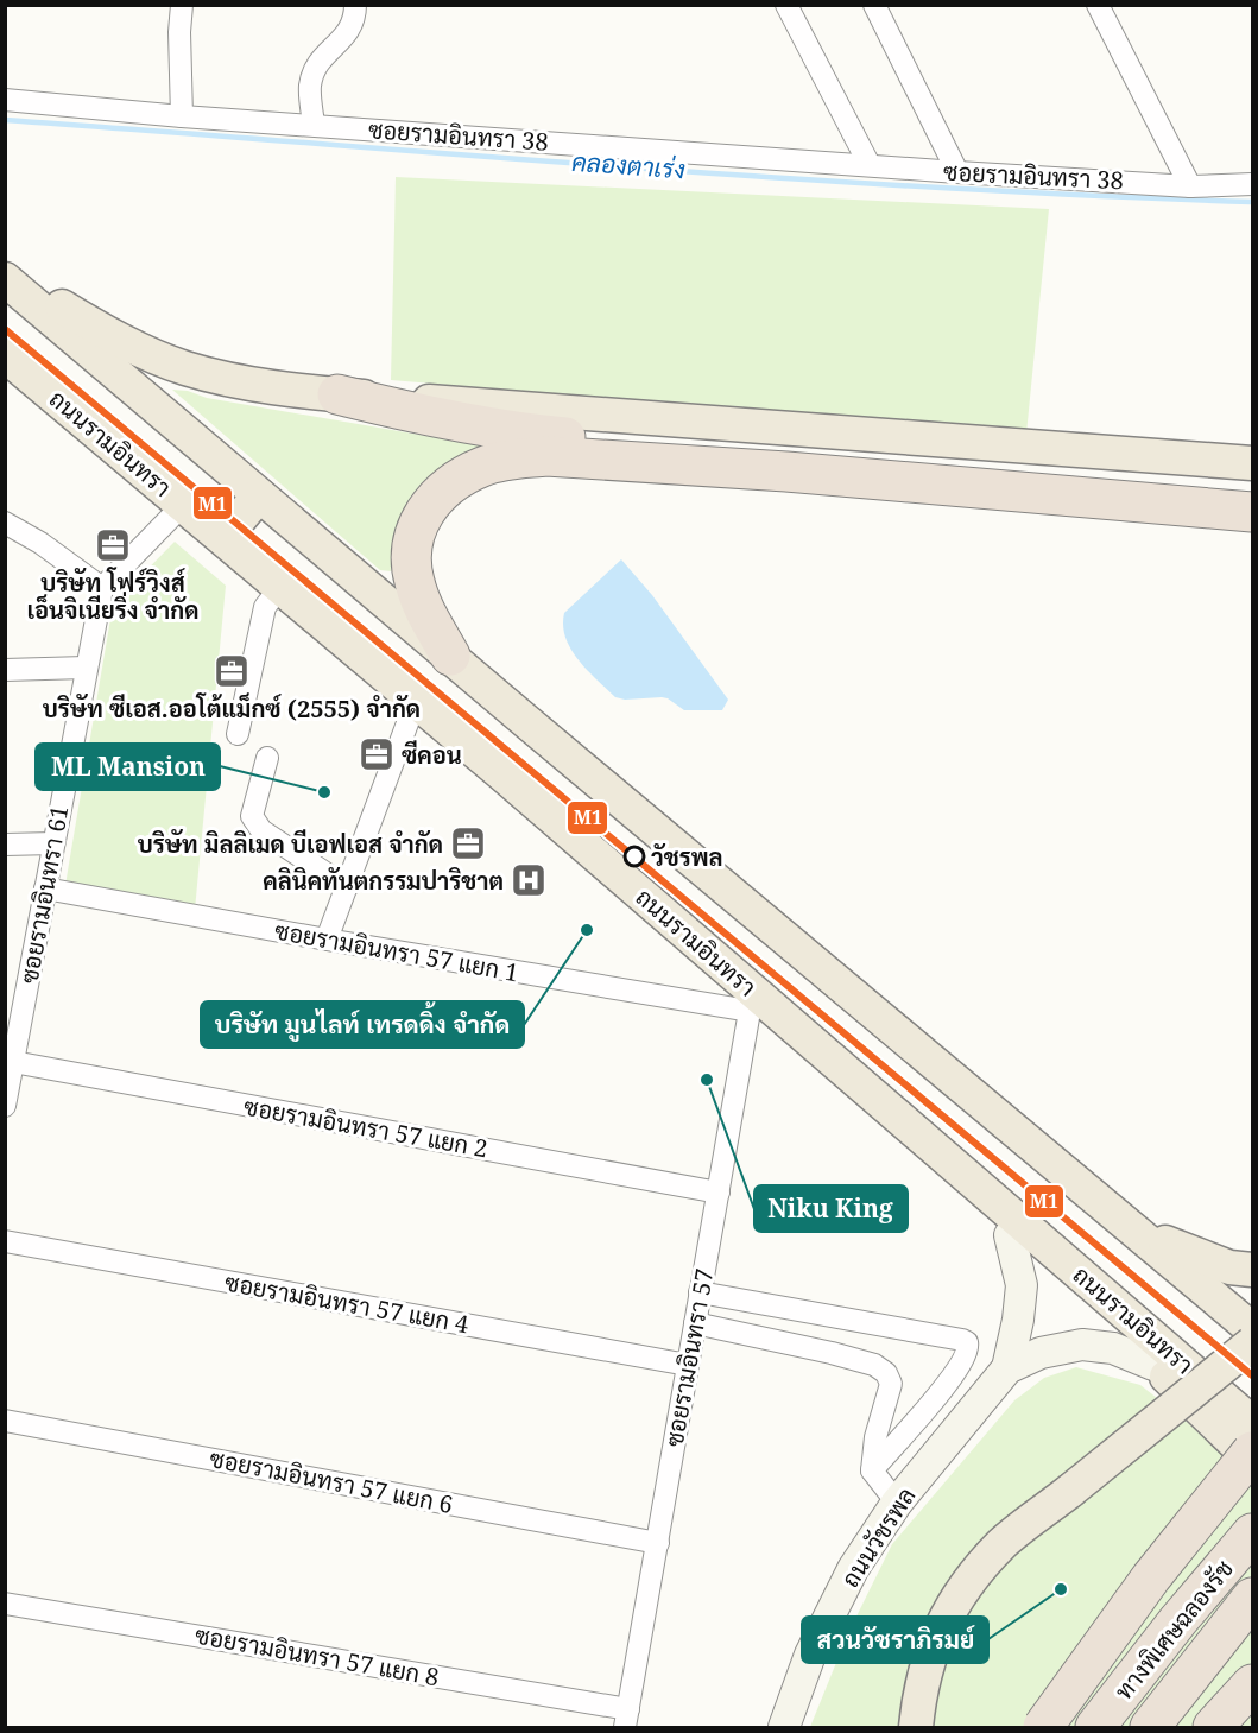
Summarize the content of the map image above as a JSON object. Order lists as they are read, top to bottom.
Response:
{
  "streets": {
    "highway": ["ทางพิเศษฉลองรัช"],
    "main road": ["ถนนรามอินทรา", "ถนนวัชรพล"],
    "street": [
      "ซอยรามอินทรา 38",
      "ซอยรามอินทรา 61",
      "ซอยรามอินทรา 57 แยก 1",
      "ซอยรามอินทรา 57 แยก 2",
      "ซอยรามอินทรา 57 แยก 4",
      "ซอยรามอินทรา 57",
      "ซอยรามอินทรา 57 แยก 6",
      "ซอยรามอินทรา 57 แยก 8"
    ]
  },
  "crossings": [
    ["ถนนรามอินทรา", "ซอยรามอินทรา 57 แยก 1"],
    ["ถนนรามอินทรา", "ซอยรามอินทรา 57"],
    ["ซอยรามอินทรา 61", "ซอยรามอินทรา 57 แยก 1"],
    ["ซอยรามอินทรา 61", "ซอยรามอินทรา 57 แยก 2"],
    ["ซอยรามอินทรา 57 แยก 1", "ซอยรามอินทรา 57"],
    ["ซอยรามอินทรา 57 แยก 2", "ซอยรามอินทรา 57"],
    ["ซอยรามอินทรา 57 แยก 4", "ซอยรามอินทรา 57"],
    ["ซอยรามอินทรา 57", "ซอยรามอินทรา 57 แยก 6"],
    ["ซอยรามอินทรา 57", "ซอยรามอินทรา 57 แยก 8"]
  ],
  "water": ["คลองตาเร่ง"],
  "places": {
    "office": [
      "บริษัท โฟร์วิงส์ เอ็นจิเนียริ่ง จำกัด",
      "บริษัท ซีเอส.ออโต้แม็กซ์ (2555) จำกัด",
      "ซีคอน",
      "บริษัท มิลลิเมด บีเอฟเอส จำกัด"
    ],
    "other": [
      "ML Mansion",
      "วัชรพล",
      "บริษัท มูนไลท์ เทรดดิ้ง จำกัด",
      "Niku King",
      "สวนวัชราภิรมย์"
    ],
    "hospital": ["คลินิคทันตกรรมปาริชาต"]
  },
  "lines": ["transit line M1"]
}
